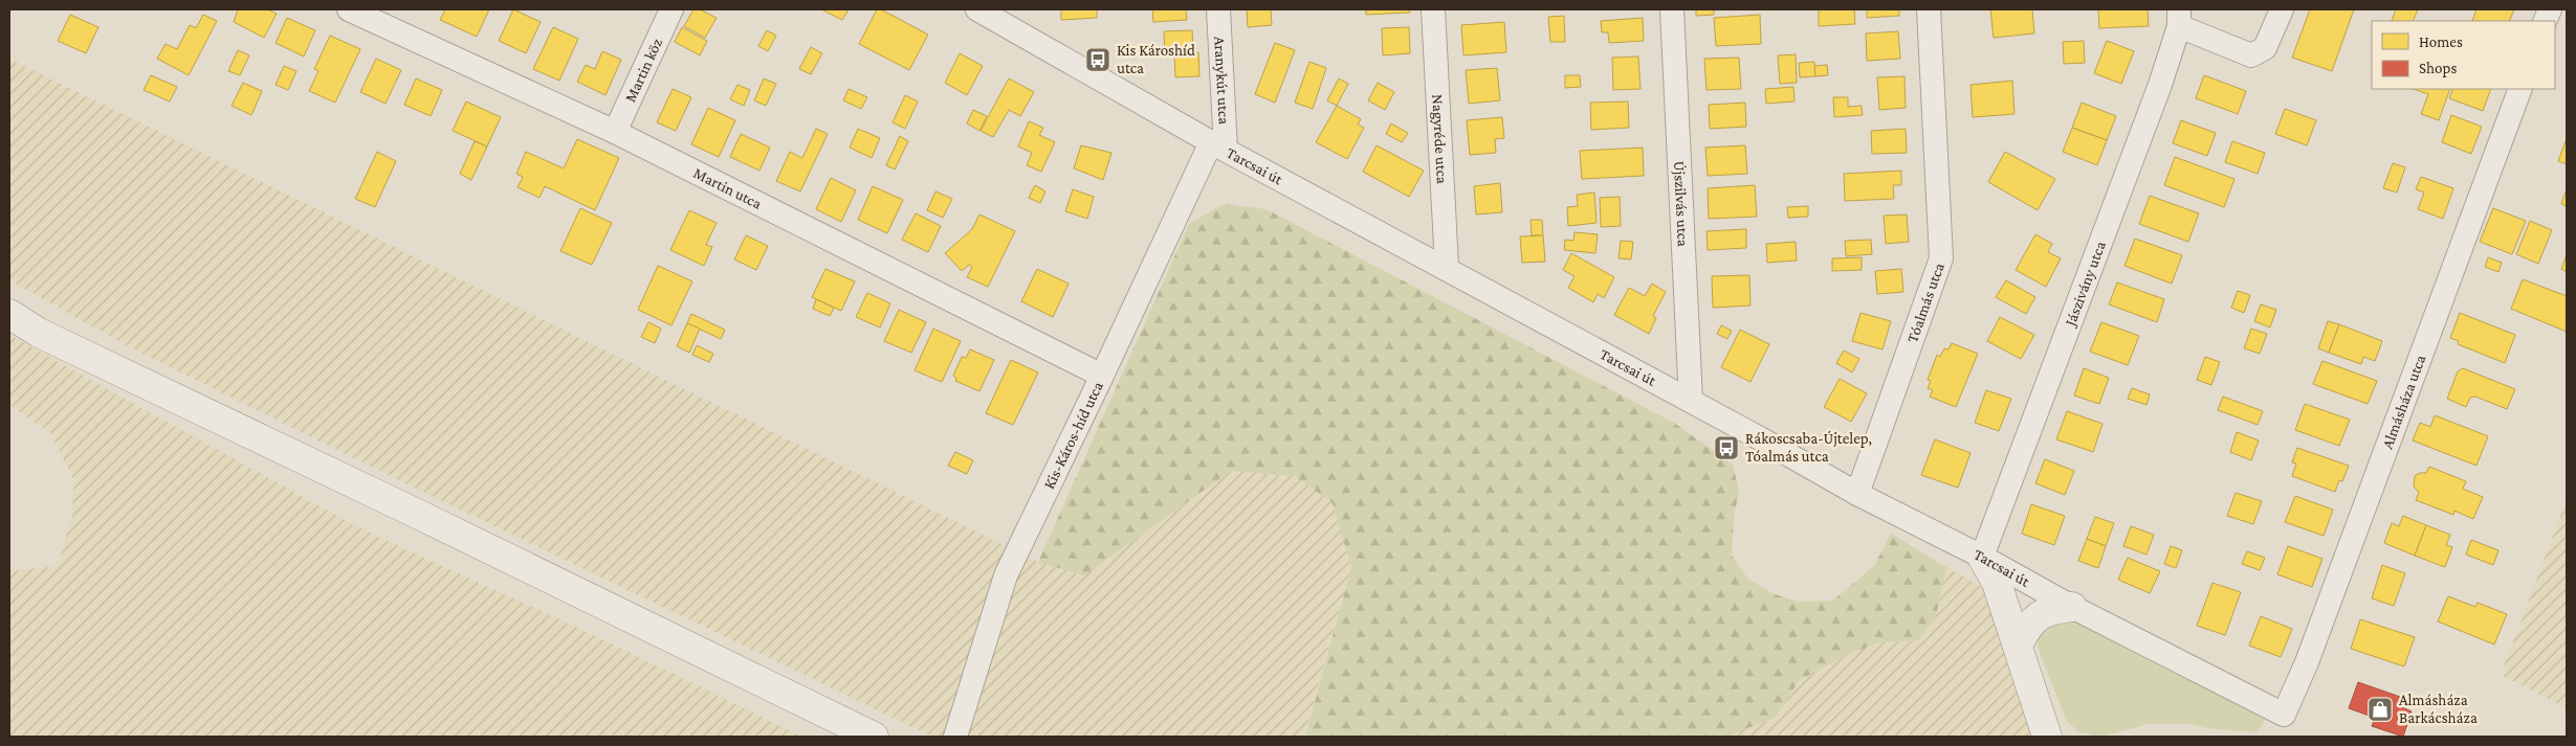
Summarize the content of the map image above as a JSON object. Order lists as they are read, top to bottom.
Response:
{
  "streets": {
    "street": [
      "Martin köz",
      "Aranykút utca",
      "Nagyréde utca",
      "Tarcsai út",
      "Martin utca",
      "Újszilvás utca",
      "Jászivány utca",
      "Tóalmás utca",
      "Almásháza utca",
      "Kis-Káros-híd utca"
    ]
  },
  "crossings": [
    ["Martin köz", "Martin utca"],
    ["Aranykút utca", "Tarcsai út"],
    ["Aranykút utca", "Kis-Káros-híd utca"],
    ["Nagyréde utca", "Tarcsai út"],
    ["Tarcsai út", "Újszilvás utca"],
    ["Tarcsai út", "Jászivány utca"],
    ["Tarcsai út", "Tóalmás utca"],
    ["Tarcsai út", "Almásháza utca"],
    ["Tarcsai út", "Kis-Káros-híd utca"],
    ["Martin utca", "Kis-Káros-híd utca"]
  ],
  "places": {
    "bus stop": ["Kis Károshíd utca", "Rákoscsaba-Újtelep, Tóalmás utca"],
    "shop": ["Almásháza Barkácsháza"]
  },
  "legend": ["Homes", "Shops"]
}
